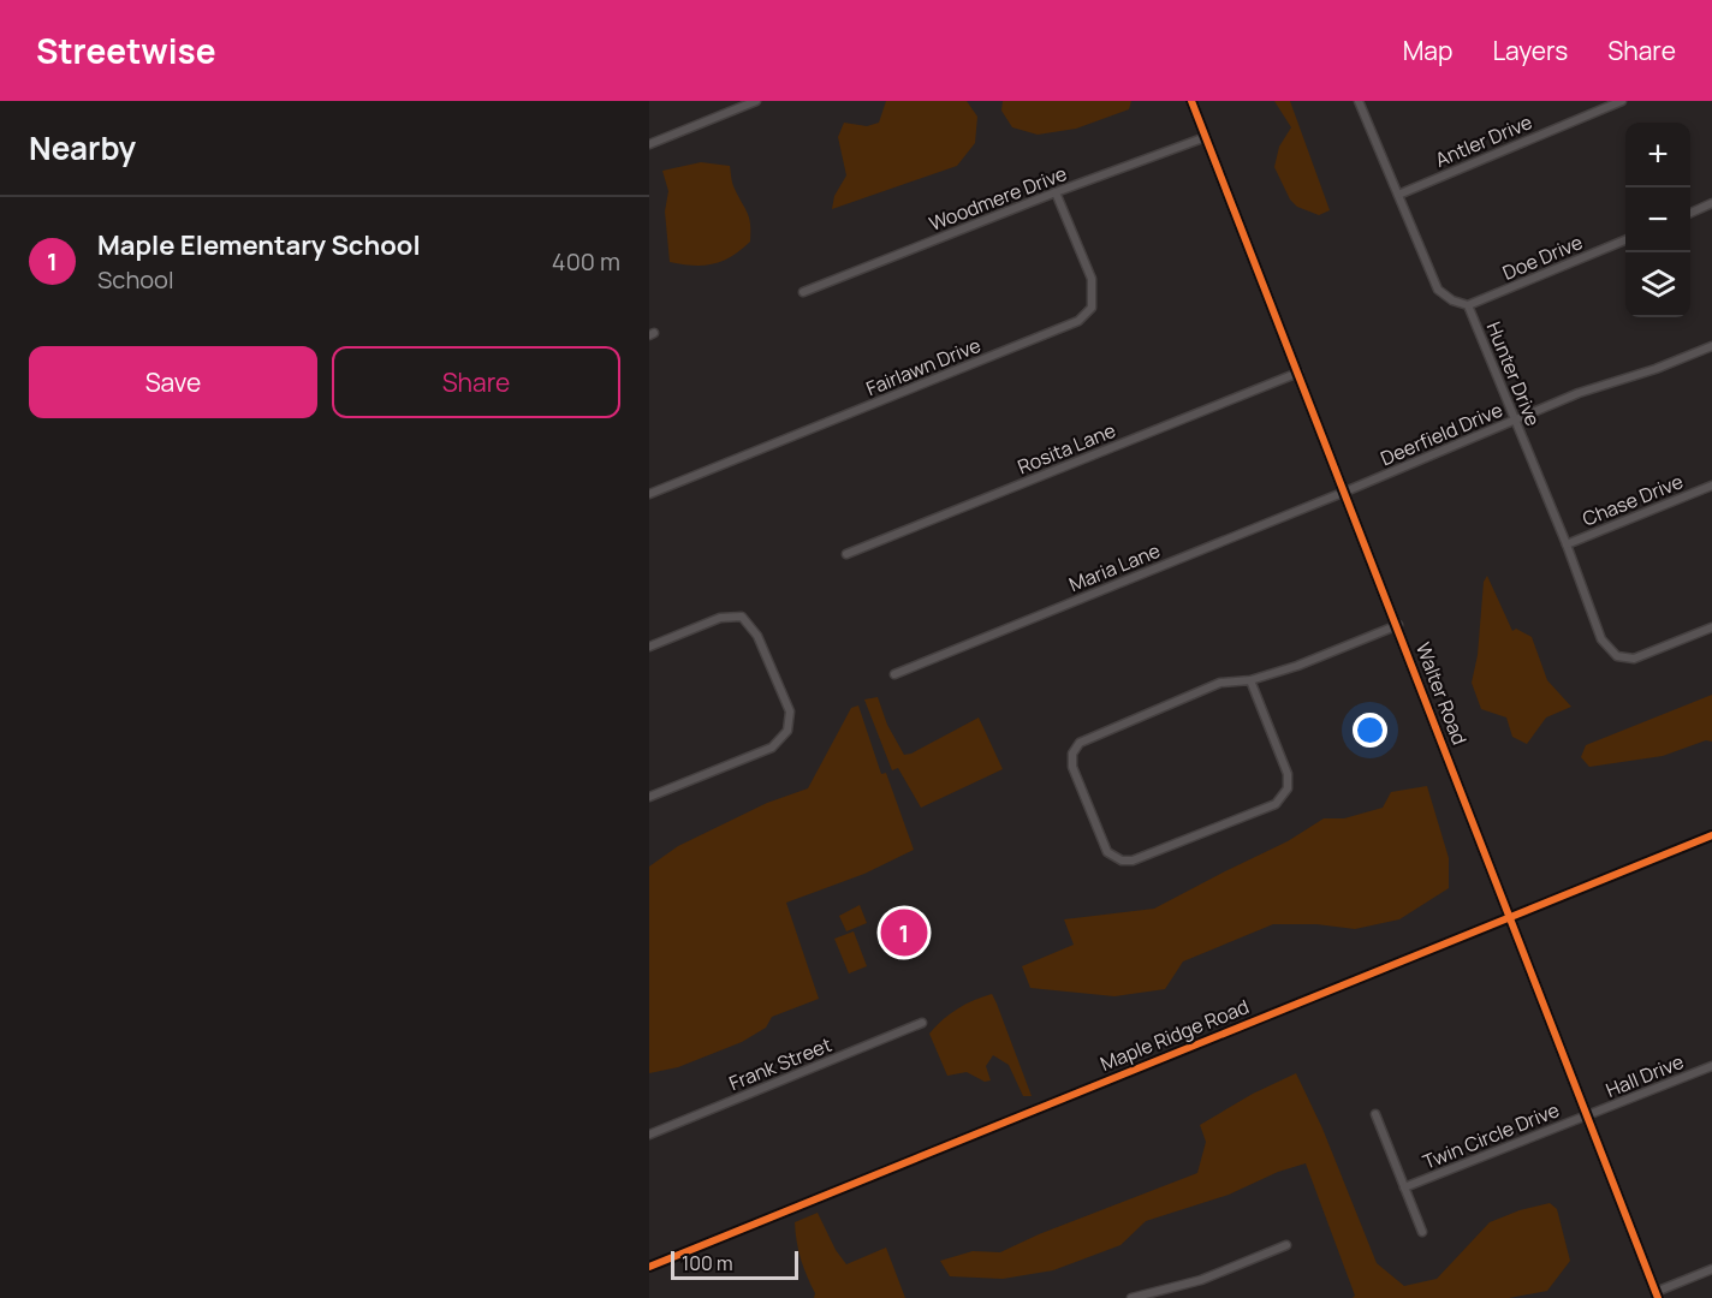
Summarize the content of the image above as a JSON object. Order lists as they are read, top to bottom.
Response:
{
  "streets": {
    "street": [
      "Antler Drive",
      "Woodmere Drive",
      "Doe Drive",
      "Fairlawn Drive",
      "Hunter Drive",
      "Deerfield Drive",
      "Rosita Lane",
      "Chase Drive",
      "Maria Lane",
      "Walter Road",
      "Maple Ridge Road",
      "Frank Street",
      "Hall Drive",
      "Twin Circle Drive"
    ]
  },
  "crossings": [
    ["Antler Drive", "Hunter Drive"],
    ["Woodmere Drive", "Fairlawn Drive"],
    ["Woodmere Drive", "Walter Road"],
    ["Doe Drive", "Hunter Drive"],
    ["Hunter Drive", "Deerfield Drive"],
    ["Hunter Drive", "Chase Drive"],
    ["Deerfield Drive", "Maria Lane"],
    ["Deerfield Drive", "Walter Road"],
    ["Rosita Lane", "Walter Road"],
    ["Maria Lane", "Walter Road"],
    ["Walter Road", "Maple Ridge Road"],
    ["Walter Road", "Hall Drive"],
    ["Walter Road", "Twin Circle Drive"],
    ["Hall Drive", "Twin Circle Drive"]
  ],
  "scale_bar": "100 m",
  "page": {
    "header": "Streetwise",
    "nav": ["Map", "Layers", "Share"],
    "heading": "Nearby",
    "map_buttons": ["+", "−"],
    "list": [
      {
        "mark": "1",
        "name": "Maple Elementary School",
        "note": "School",
        "value": "400 m"
      }
    ],
    "buttons": ["Save", "Share"],
    "pins": "1",
    "scale": "100 m"
  }
}
